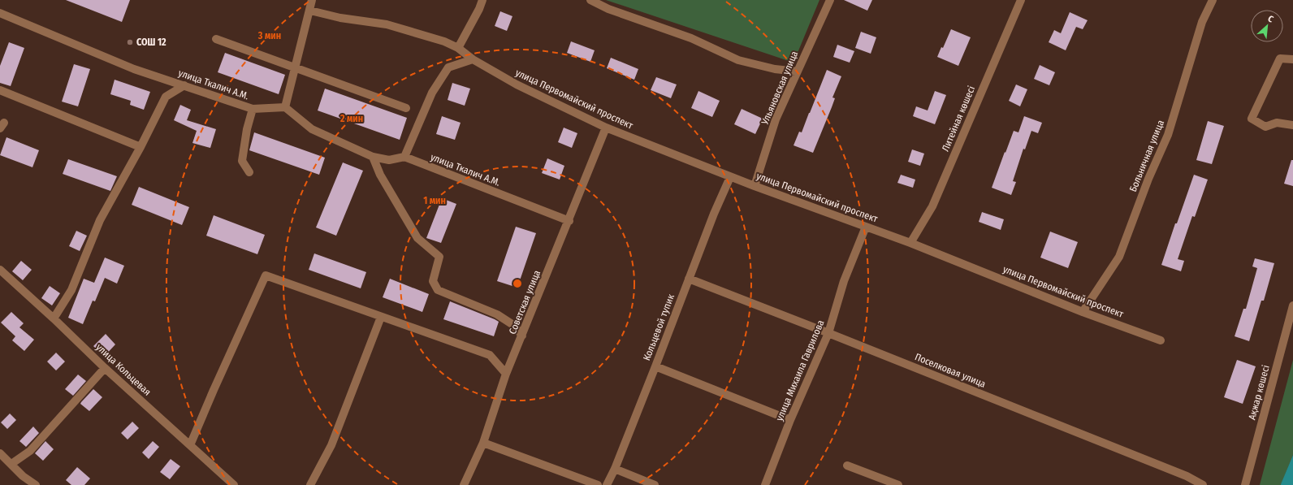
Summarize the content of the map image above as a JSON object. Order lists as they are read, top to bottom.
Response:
{
  "streets": {
    "street": [
      "улица Ткалич А.М.",
      "Ульяновская улица",
      "улица Первомайский проспект",
      "Литейная көшесі",
      "Больничная улица",
      "Советская улица",
      "Кольцевой тупик",
      "улица Кольцевая",
      "улица Михаила Гаврилова",
      "Поселковая улица",
      "Ақжар көшесі"
    ]
  },
  "crossings": [
    ["улица Ткалич А.М.", "Советская улица"],
    ["Ульяновская улица", "улица Первомайский проспект"],
    ["улица Первомайский проспект", "Литейная көшесі"],
    ["улица Первомайский проспект", "Больничная улица"],
    ["улица Первомайский проспект", "Советская улица"],
    ["улица Первомайский проспект", "Кольцевой тупик"],
    ["улица Первомайский проспект", "улица Михаила Гаврилова"],
    ["Кольцевой тупик", "Поселковая улица"],
    ["улица Михаила Гаврилова", "Поселковая улица"]
  ],
  "places": ["СОШ 12"],
  "north": "top right",
  "rings": ["3 мин", "2 мин", "1 мин"]
}
